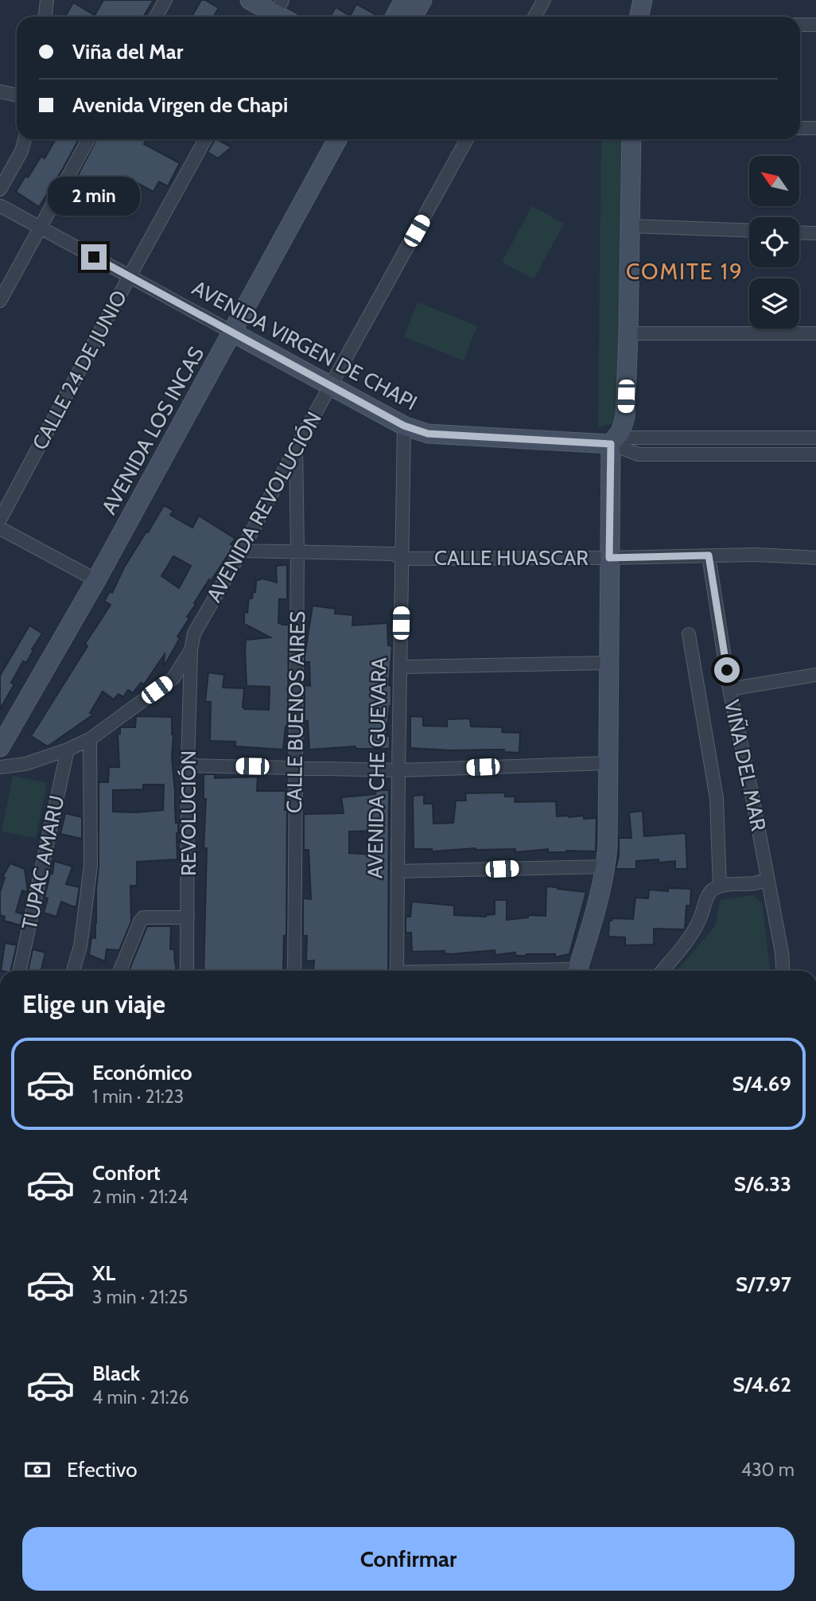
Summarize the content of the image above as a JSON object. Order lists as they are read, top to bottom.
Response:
{
  "streets": {
    "street": [
      "AVENIDA VIRGEN DE CHAPI",
      "CALLE 24 DE JUNIO",
      "AVENIDA LOS INCAS",
      "AVENIDA REVOLUCIÓN",
      "CALLE HUASCAR",
      "CALLE BUENOS AIRES",
      "VIÑA DEL MAR",
      "AVENIDA CHE GUEVARA",
      "REVOLUCIÓN",
      "TUPAC AMARU"
    ]
  },
  "crossings": [
    ["AVENIDA VIRGEN DE CHAPI", "CALLE 24 DE JUNIO"],
    ["AVENIDA VIRGEN DE CHAPI", "AVENIDA LOS INCAS"],
    ["AVENIDA VIRGEN DE CHAPI", "AVENIDA REVOLUCIÓN"],
    ["AVENIDA VIRGEN DE CHAPI", "AVENIDA CHE GUEVARA"],
    ["AVENIDA REVOLUCIÓN", "CALLE HUASCAR"],
    ["AVENIDA REVOLUCIÓN", "CALLE BUENOS AIRES"],
    ["AVENIDA REVOLUCIÓN", "REVOLUCIÓN"],
    ["AVENIDA REVOLUCIÓN", "TUPAC AMARU"],
    ["CALLE HUASCAR", "CALLE BUENOS AIRES"],
    ["CALLE HUASCAR", "VIÑA DEL MAR"],
    ["CALLE HUASCAR", "AVENIDA CHE GUEVARA"]
  ],
  "districts": ["COMITE 19"],
  "north": "top left",
  "page": {
    "banner": ["Viña del Mar", "Avenida Virgen de Chapi"],
    "bubble": "2 min",
    "heading": "Elige un viaje",
    "list": [
      {
        "name": "Económico",
        "note": "1 min · 21:23",
        "value": "S/4.69"
      },
      {
        "name": "Confort",
        "note": "2 min · 21:24",
        "value": "S/6.33"
      },
      {
        "name": "XL",
        "note": "3 min · 21:25",
        "value": "S/7.97"
      },
      {
        "name": "Black",
        "note": "4 min · 21:26",
        "value": "S/4.62"
      }
    ],
    "pay": ["Efectivo", "430 m"],
    "buttons": "Confirmar"
  }
}
